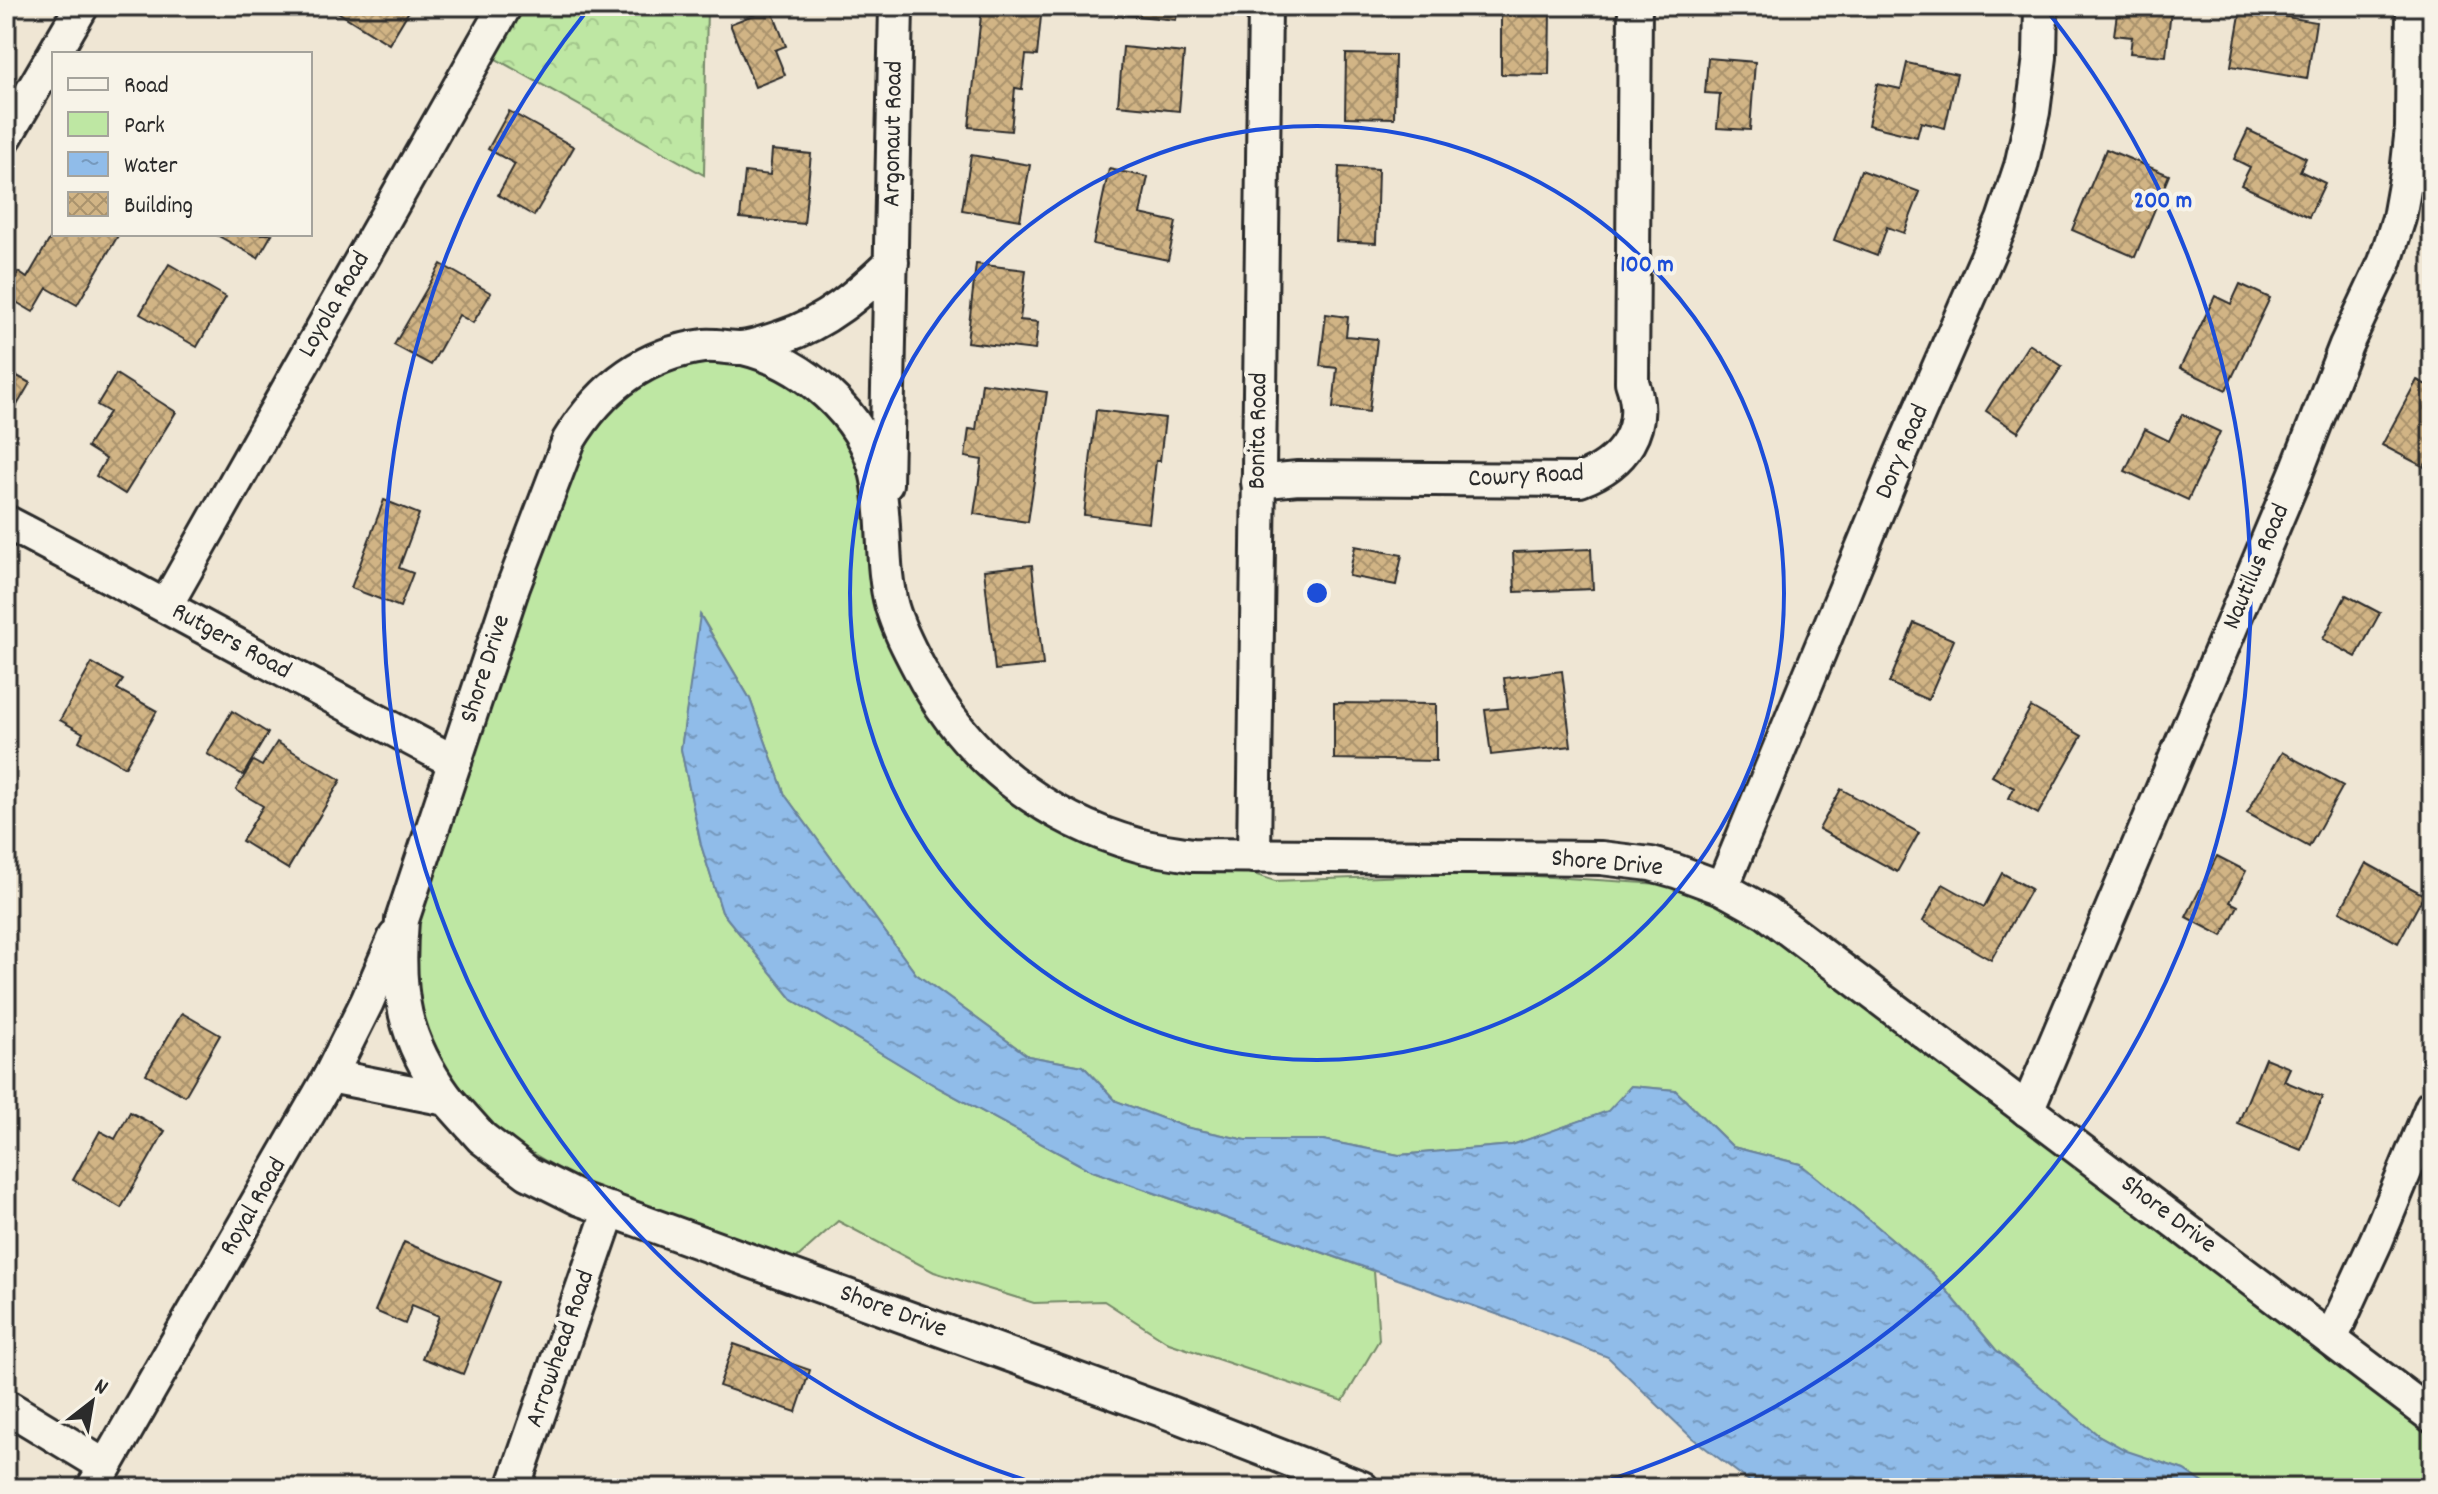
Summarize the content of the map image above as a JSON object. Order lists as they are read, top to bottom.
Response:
{
  "streets": {
    "street": [
      "Argonaut Road",
      "Loyola Road",
      "Bonita Road",
      "Dory Road",
      "Cowry Road",
      "Nautilus Road",
      "Rutgers Road",
      "Shore Drive",
      "Royal Road",
      "Arrowhead Road"
    ]
  },
  "crossings": [
    ["Argonaut Road", "Shore Drive"],
    ["Loyola Road", "Rutgers Road"],
    ["Bonita Road", "Cowry Road"],
    ["Bonita Road", "Shore Drive"],
    ["Dory Road", "Shore Drive"],
    ["Nautilus Road", "Shore Drive"],
    ["Rutgers Road", "Shore Drive"],
    ["Shore Drive", "Royal Road"],
    ["Shore Drive", "Arrowhead Road"]
  ],
  "legend": [
    "Road",
    "Park",
    "Water",
    "Building"
  ],
  "north": "top right",
  "rings": ["200 m", "100 m"]
}
